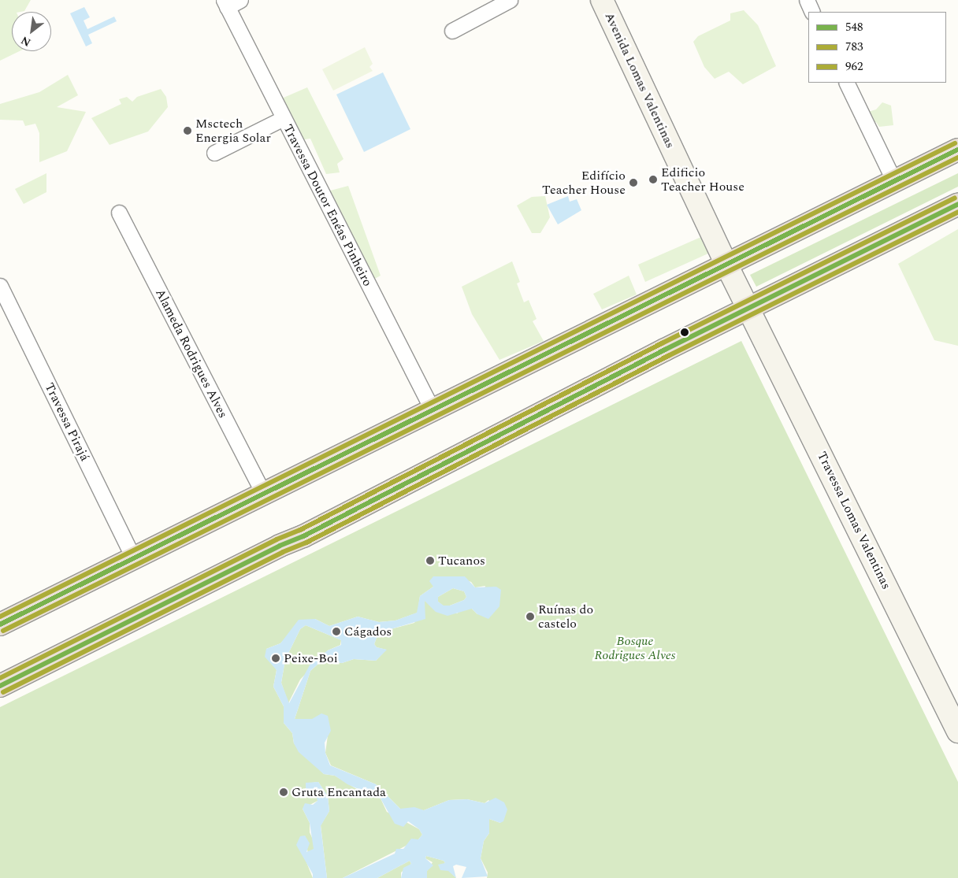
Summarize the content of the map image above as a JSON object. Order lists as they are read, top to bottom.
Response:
{
  "streets": {
    "street": [
      "Avenida Lomas Valentinas",
      "Travessa Doutor Enéas Pinheiro",
      "Alameda Rodrigues Alves",
      "Travessa Pirajá",
      "Travessa Lomas Valentinas"
    ]
  },
  "crossings": [
    ["Avenida Lomas Valentinas", "Travessa Lomas Valentinas"]
  ],
  "parks": ["Bosque Rodrigues Alves"],
  "places": [
    "Msctech Energia Solar",
    "Edificio Teacher House",
    "Edifício Teacher House",
    "Tucanos",
    "Ruínas do castelo",
    "Cágados",
    "Peixe-Boi",
    "Gruta Encantada"
  ],
  "lines": ["transit line 962", "transit line 548", "transit line 783"],
  "legend": ["548", "783", "962"],
  "north": "bottom left"
}
